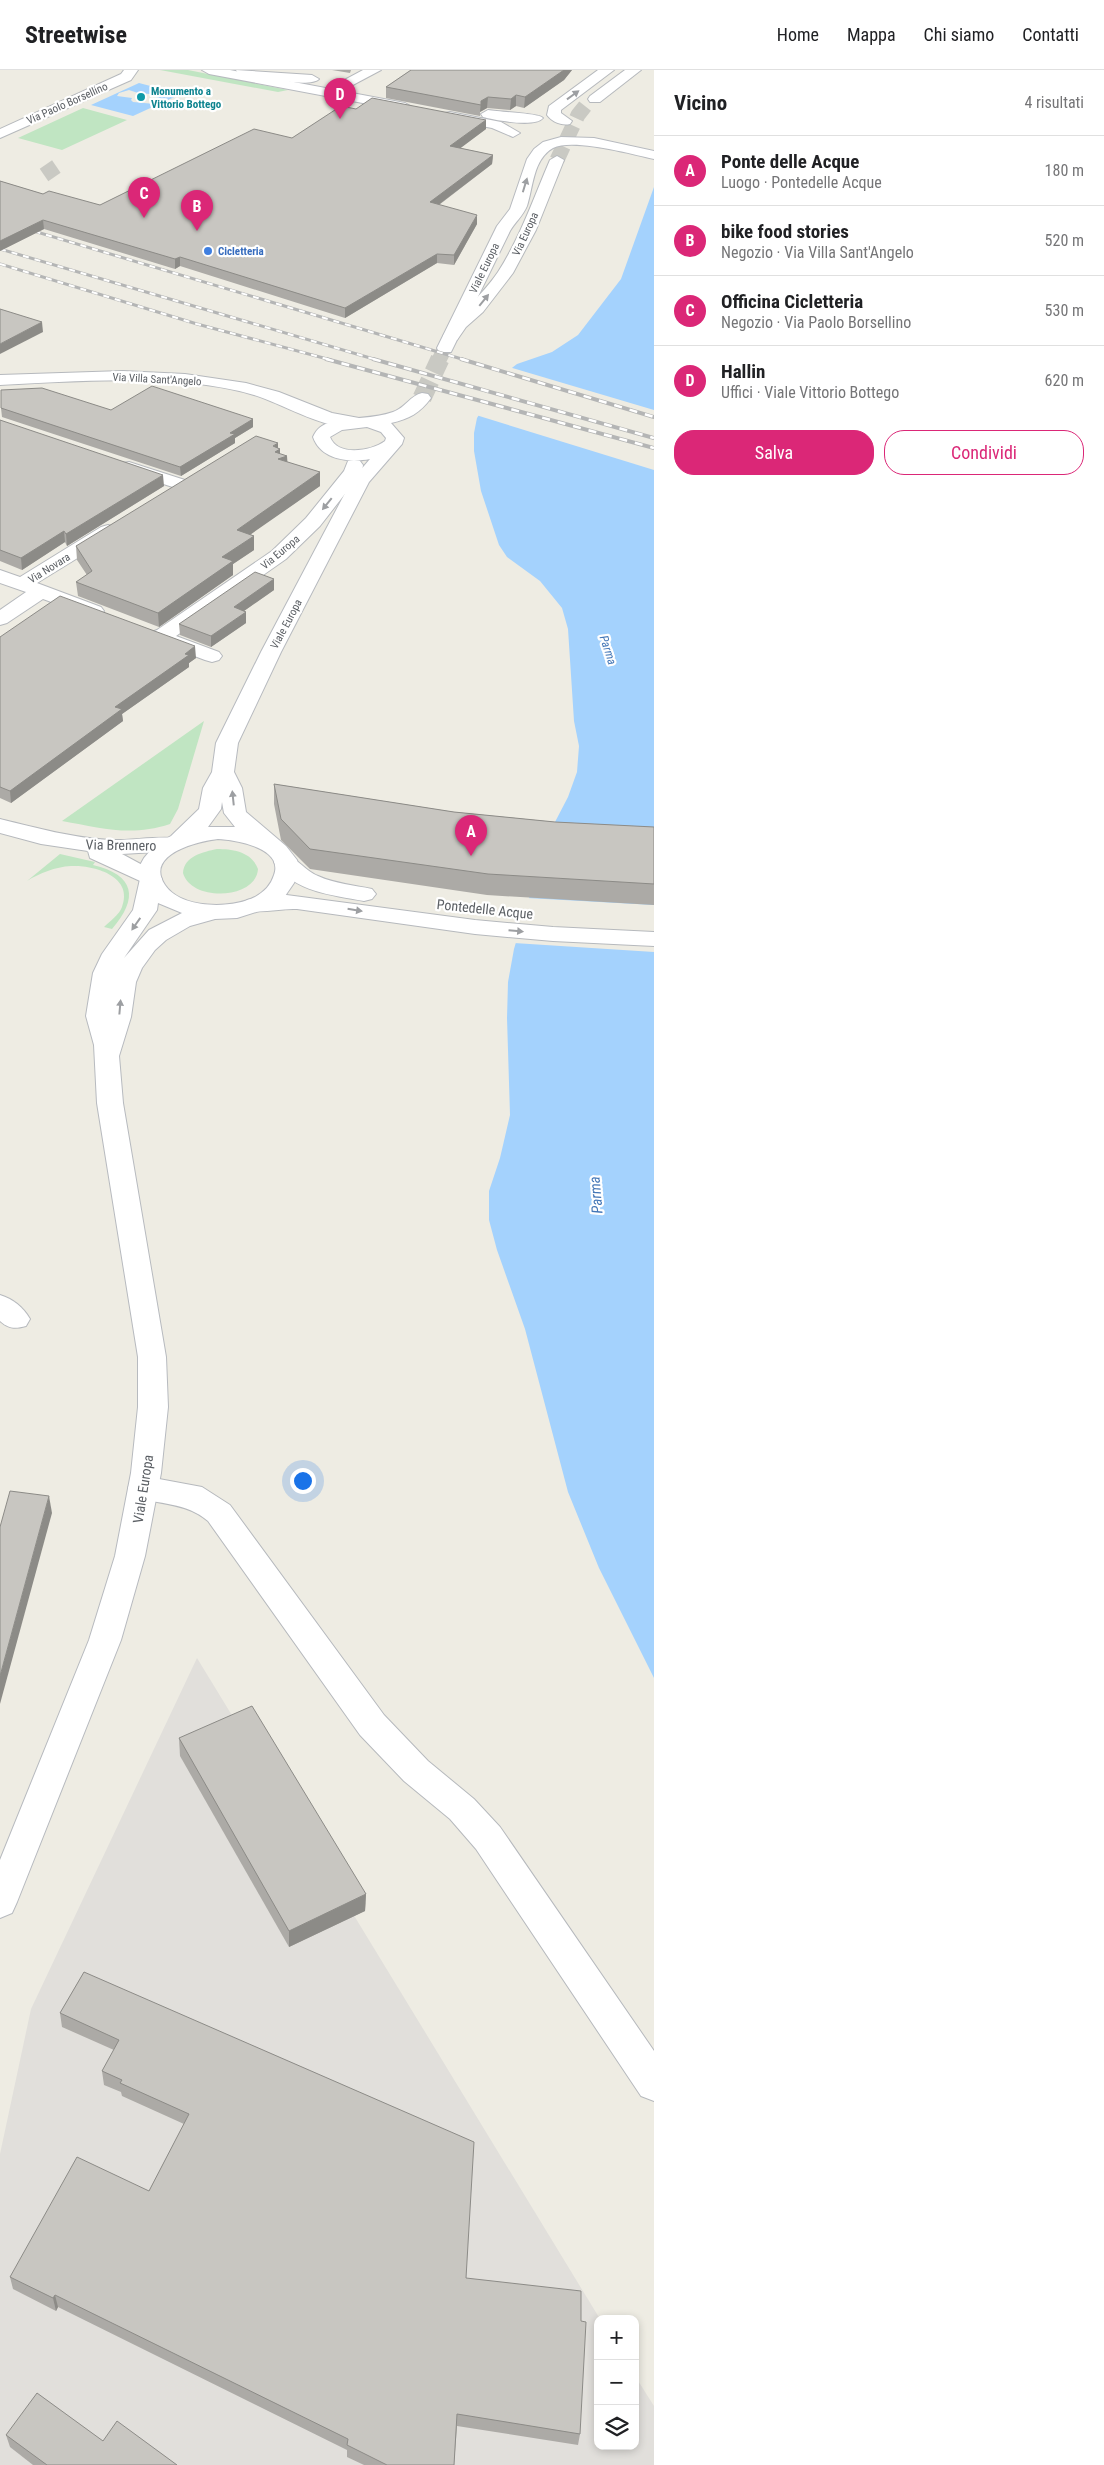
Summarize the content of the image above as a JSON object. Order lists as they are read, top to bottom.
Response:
{
  "streets": {
    "main road": [
      "Via Paolo Borsellino",
      "Via Europa",
      "Viale Europa",
      "Via Villa Sant'Angelo",
      "Via Novara",
      "Via Brennero",
      "Pontedelle Acque"
    ]
  },
  "crossings": [
    ["Via Europa", "Viale Europa"],
    ["Viale Europa", "Via Brennero"],
    ["Viale Europa", "Pontedelle Acque"]
  ],
  "water": ["Parma"],
  "places": ["Monumento a Vittorio Bottego", "Cicletteria"],
  "page": {
    "header": "Streetwise",
    "nav": [
      "Home",
      "Mappa",
      "Chi siamo",
      "Contatti"
    ],
    "heading": ["Vicino", "4 risultati"],
    "pins": [
      "D",
      "C",
      "B",
      "A"
    ],
    "list": [
      {
        "mark": "A",
        "name": "Ponte delle Acque",
        "note": "Luogo · Pontedelle Acque",
        "value": "180 m"
      },
      {
        "mark": "B",
        "name": "bike food stories",
        "note": "Negozio · Via Villa Sant'Angelo",
        "value": "520 m"
      },
      {
        "mark": "C",
        "name": "Officina Cicletteria",
        "note": "Negozio · Via Paolo Borsellino",
        "value": "530 m"
      },
      {
        "mark": "D",
        "name": "Hallin",
        "note": "Uffici · Viale Vittorio Bottego",
        "value": "620 m"
      }
    ],
    "buttons": ["Salva", "Condividi"],
    "map_buttons": ["+", "−"]
  }
}
